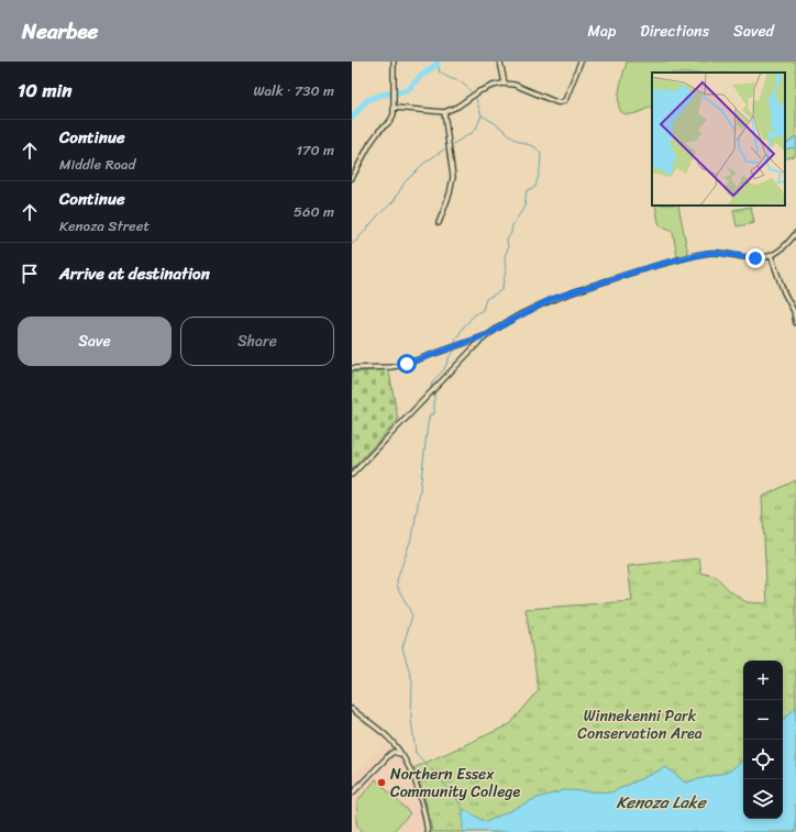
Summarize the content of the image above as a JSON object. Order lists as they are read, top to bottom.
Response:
{
  "water": ["Kenoza Lake"],
  "parks": ["Winnekenni Park Conservation Area"],
  "places": ["Northern Essex Community College"],
  "page": {
    "header": "Nearbee",
    "nav": ["Map", "Directions", "Saved"],
    "heading": ["10 min", "Walk · 730 m"],
    "list": [
      ["Continue", "Middle Road", "170 m"],
      ["Continue", "Kenoza Street", "560 m"],
      "Arrive at destination"
    ],
    "buttons": ["Save", "Share"],
    "map_buttons": ["+", "−"]
  }
}
